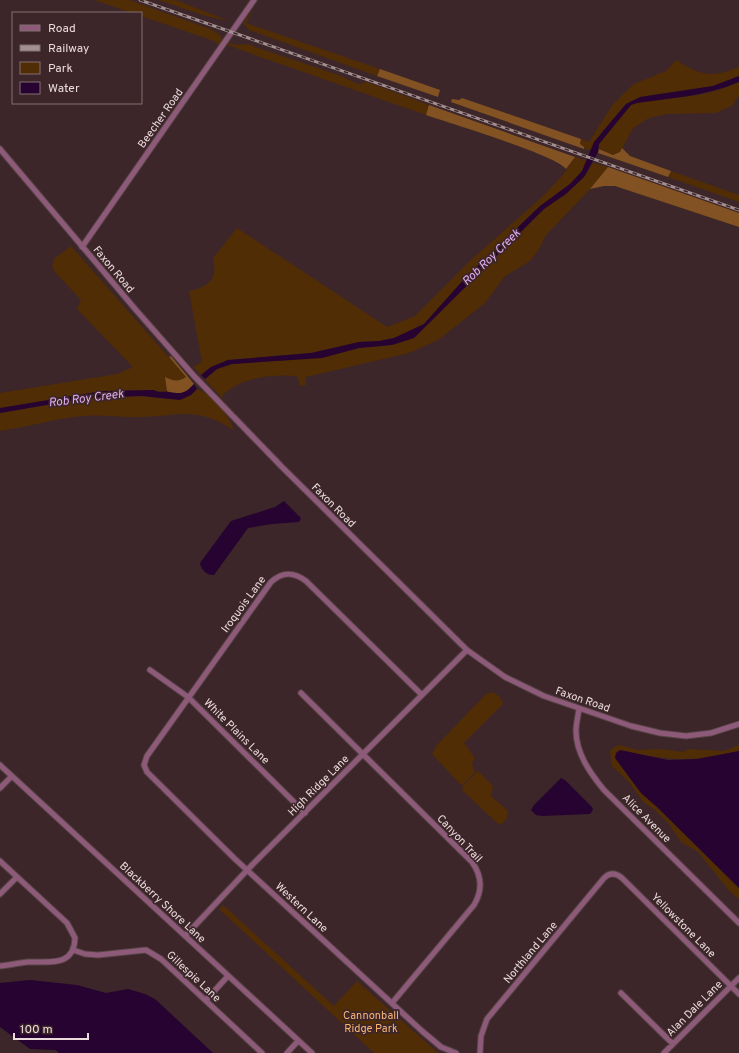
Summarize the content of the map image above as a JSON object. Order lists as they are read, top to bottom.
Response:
{
  "streets": {
    "street": [
      "Beecher Road",
      "Faxon Road",
      "Iroquois Lane",
      "White Plains Lane",
      "High Ridge Lane",
      "Alice Avenue",
      "Canyon Trail",
      "Blackberry Shore Lane",
      "Western Lane",
      "Yellowstone Lane",
      "Northland Lane",
      "Gillespie Lane",
      "Alan Dale Lane"
    ]
  },
  "crossings": [
    ["Beecher Road", "Faxon Road"],
    ["Faxon Road", "High Ridge Lane"],
    ["Faxon Road", "Alice Avenue"],
    ["Iroquois Lane", "White Plains Lane"],
    ["Iroquois Lane", "High Ridge Lane"],
    ["Iroquois Lane", "Western Lane"],
    ["White Plains Lane", "High Ridge Lane"],
    ["High Ridge Lane", "Canyon Trail"],
    ["High Ridge Lane", "Blackberry Shore Lane"],
    ["High Ridge Lane", "Western Lane"],
    ["Canyon Trail", "Western Lane"],
    ["Yellowstone Lane", "Northland Lane"],
    ["Yellowstone Lane", "Alan Dale Lane"]
  ],
  "water": ["Rob Roy Creek"],
  "parks": ["Cannonball Ridge Park"],
  "legend": [
    "Road",
    "Railway",
    "Park",
    "Water"
  ],
  "scale_bar": "100 m"
}
